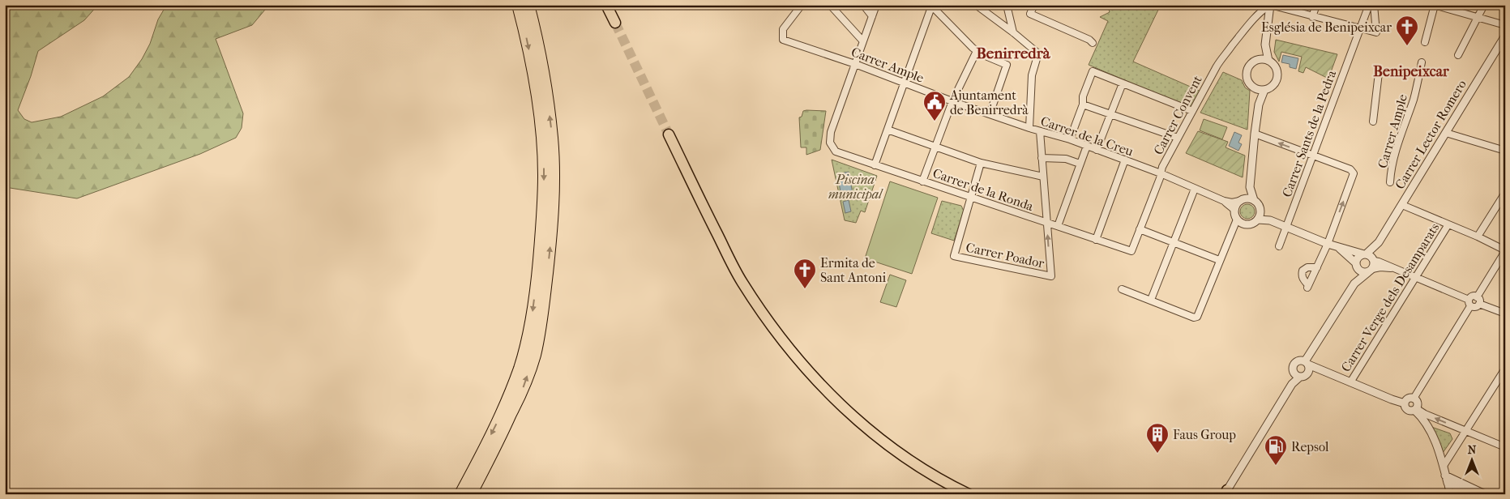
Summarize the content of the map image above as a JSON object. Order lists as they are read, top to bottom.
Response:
{
  "streets": {
    "street": [
      "Carrer Ample",
      "Carrer Convent",
      "Carrer Sants de la Pedra",
      "Carrer Lector Romero",
      "Carrer de la Creu",
      "Carrer de la Ronda",
      "Carrer Poador",
      "Carrer Verge dels Desamparats"
    ]
  },
  "crossings": [
    ["Carrer Ample", "Carrer de la Creu"],
    ["Carrer Ample", "Carrer de la Ronda"],
    ["Carrer Convent", "Carrer de la Creu"],
    ["Carrer Convent", "Carrer de la Ronda"],
    ["Carrer de la Ronda", "Carrer Poador"]
  ],
  "districts": ["Benirredrà", "Benipeixcar"],
  "parks": ["Piscina municipal"],
  "places": {
    "church": ["Església de Benipeixcar", "Ermita de Sant Antoni"],
    "public building": ["Ajuntament de Benirredrà"],
    "building": ["Faus Group"],
    "fuel station": ["Repsol"]
  },
  "north": "top"
}
